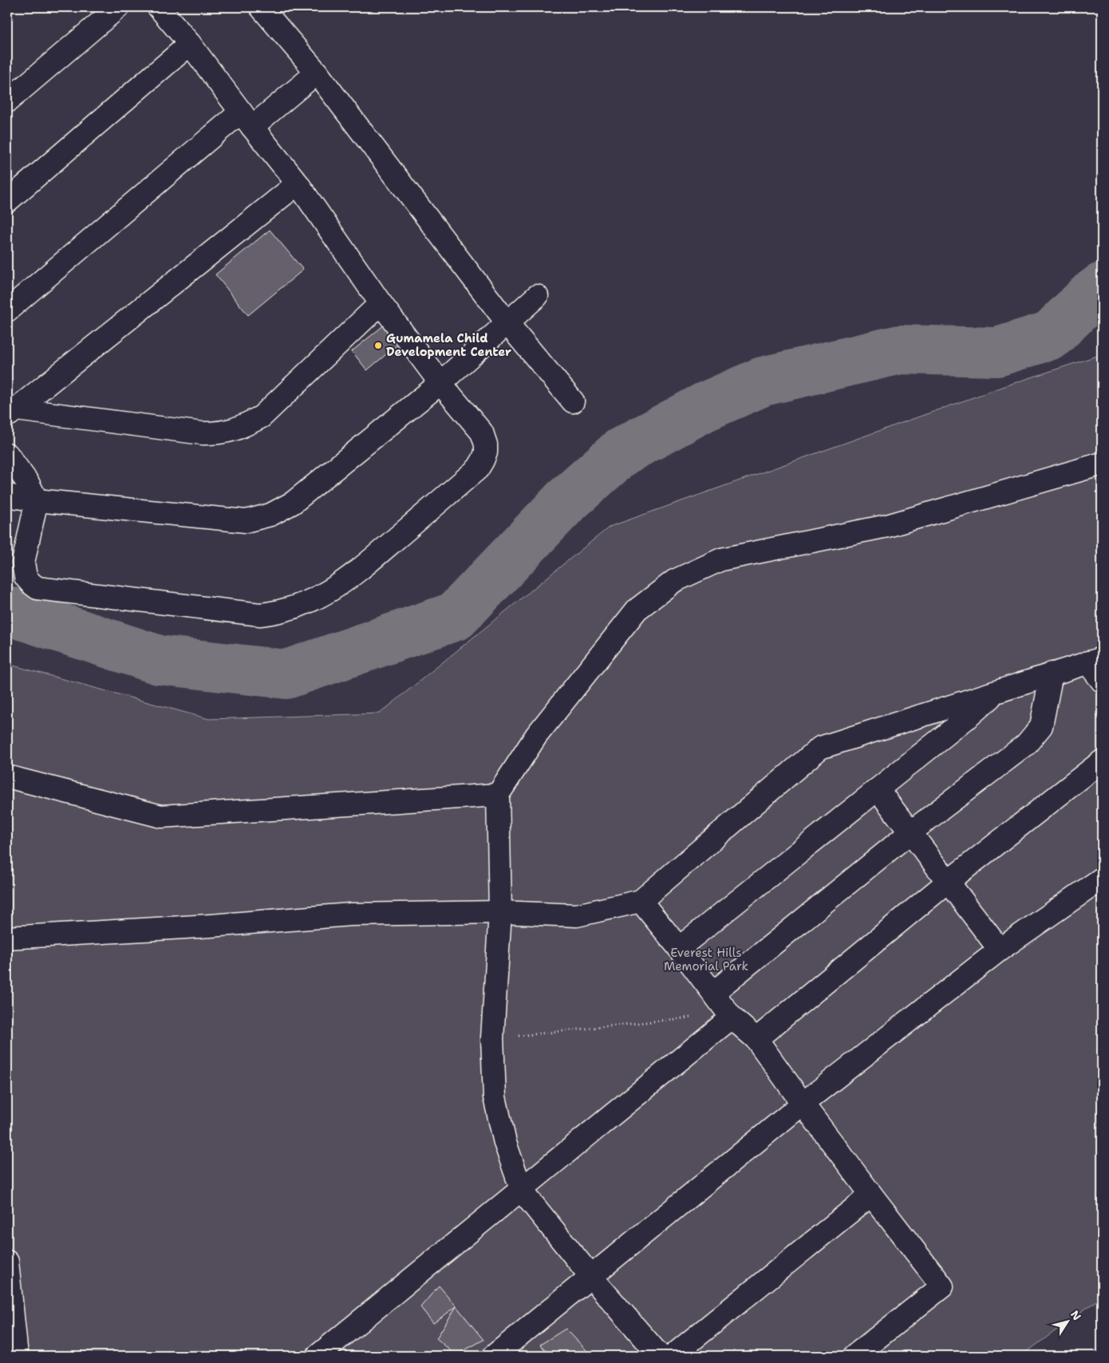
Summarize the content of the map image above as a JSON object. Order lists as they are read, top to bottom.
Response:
{
  "parks": ["Everest Hills Memorial Park"],
  "places": ["Gumamela Child Development Center"],
  "north": "top right"
}
